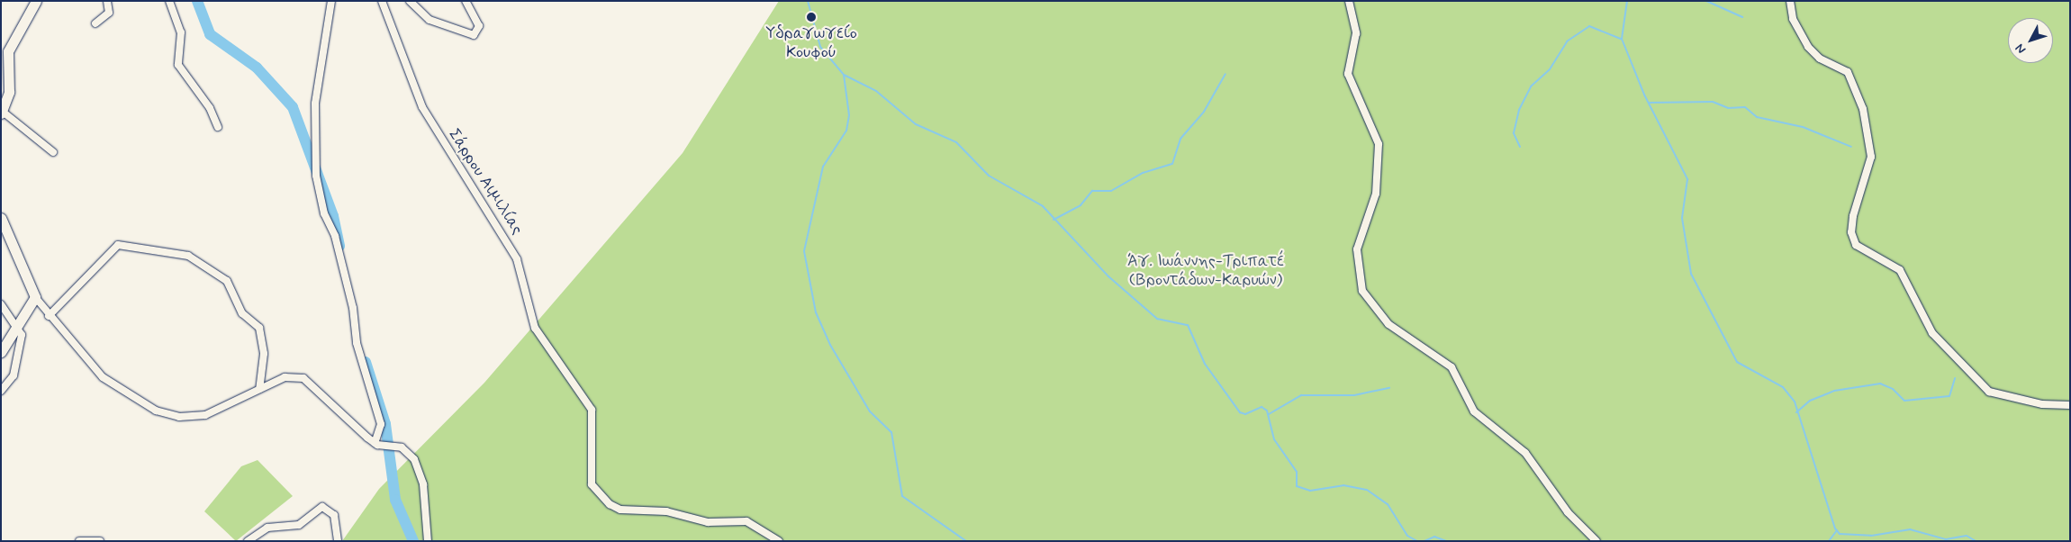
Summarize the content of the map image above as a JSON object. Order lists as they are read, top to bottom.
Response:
{
  "streets": {
    "street": ["Σάρρου Αιμιλίας"]
  },
  "parks": ["Άγ. Ιωάννης-Τριπατέ (Βροντάδων-Καρυών)"],
  "places": ["Υδραγωγείο Κουφού"],
  "north": "bottom left"
}
